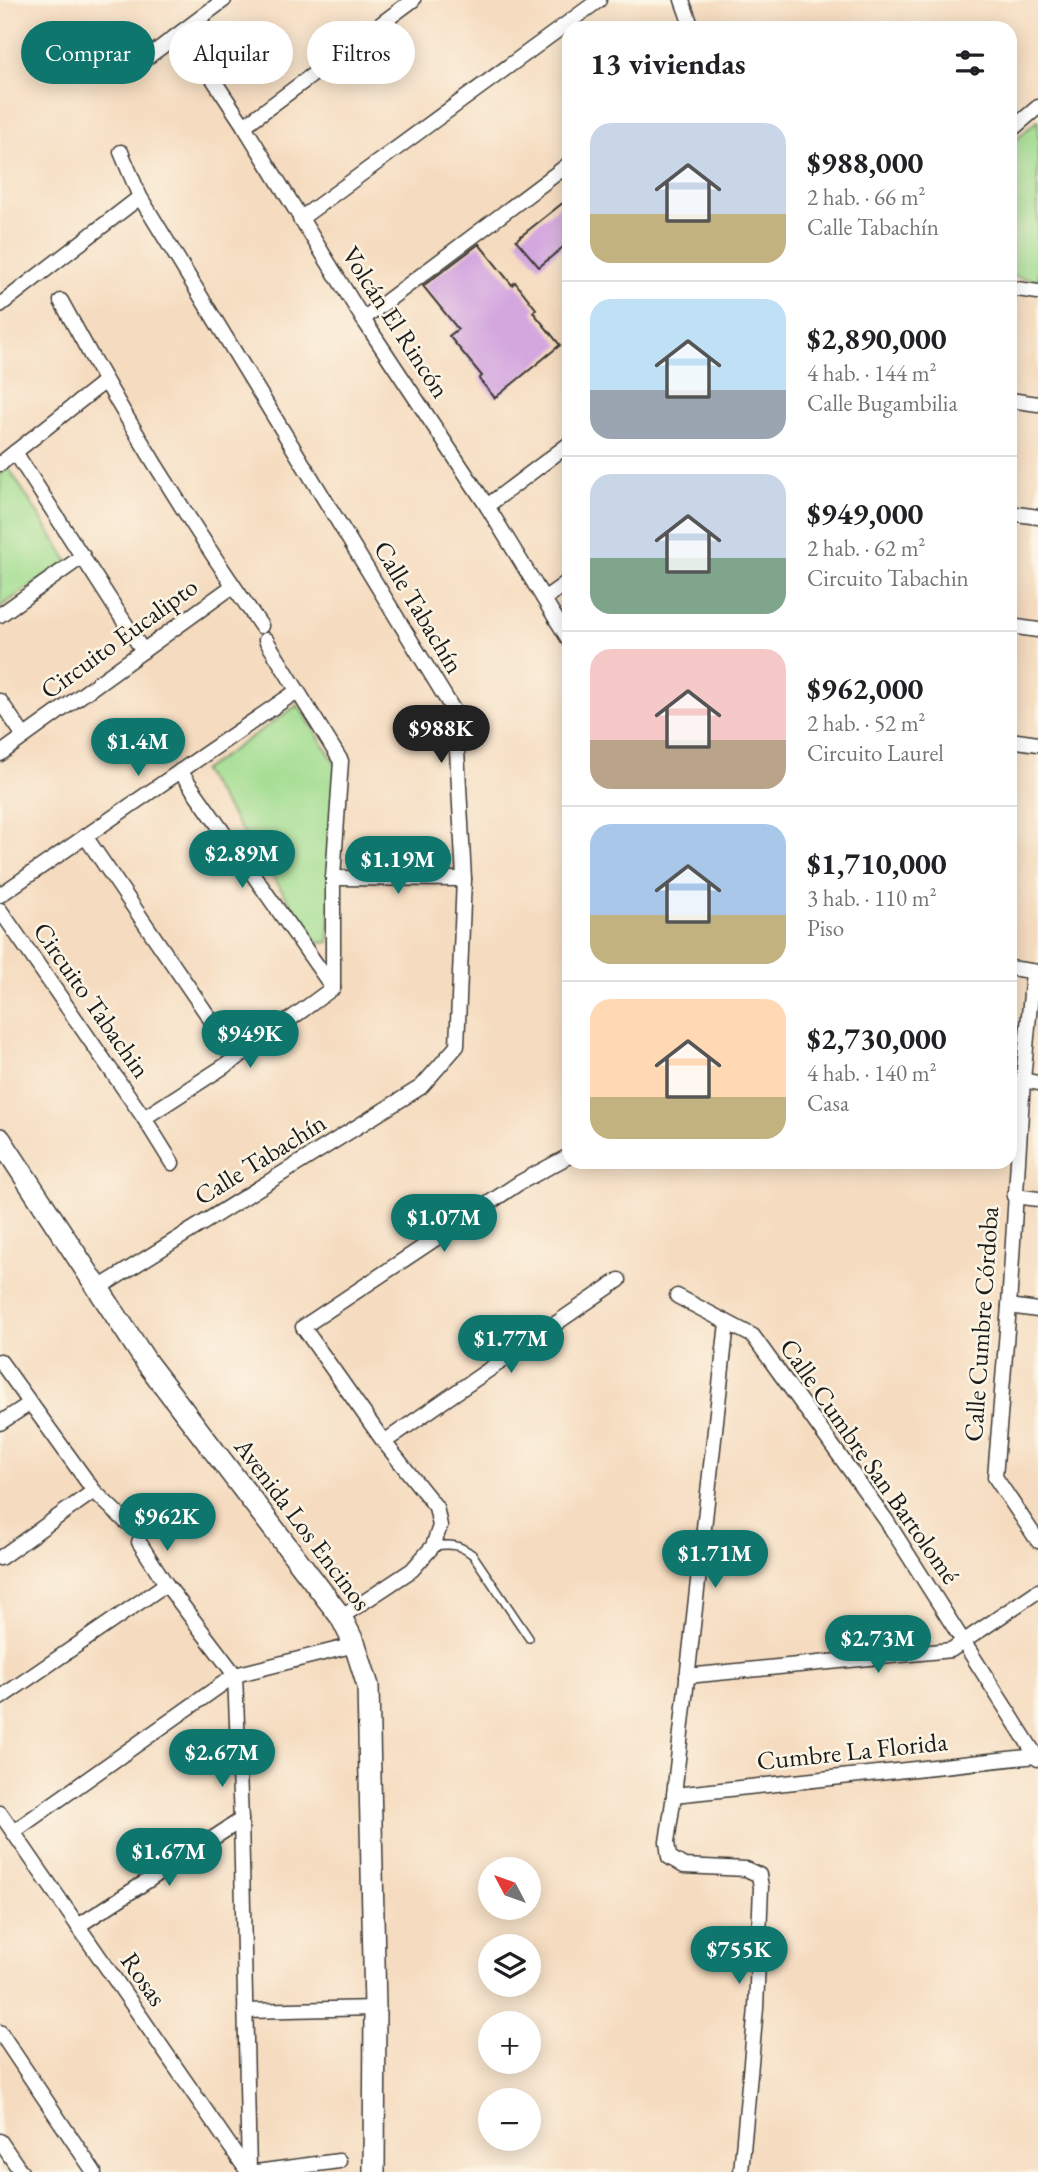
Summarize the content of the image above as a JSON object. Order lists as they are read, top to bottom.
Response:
{
  "streets": {
    "street": [
      "Volcán El Rincón",
      "Calle Tabachín",
      "Circuito Eucalipto",
      "Circuito Tabachin",
      "Calle Cumbre Córdoba",
      "Calle Cumbre San Bartolomé",
      "Avenida Los Encinos",
      "Cumbre La Florida",
      "Rosas"
    ]
  },
  "crossings": [
    ["Calle Tabachín", "Avenida Los Encinos"],
    ["Calle Cumbre San Bartolomé", "Cumbre La Florida"]
  ],
  "north": "top left",
  "page": {
    "chip": ["Comprar", "Alquilar", "Filtros"],
    "heading": "13 viviendas",
    "list": [
      {
        "name": "$988,000",
        "note": "2 hab. · 66 m² · Calle Tabachín"
      },
      {
        "name": "$2,890,000",
        "note": "4 hab. · 144 m² · Calle Bugambilia"
      },
      {
        "name": "$949,000",
        "note": "2 hab. · 62 m² · Circuito Tabachin"
      },
      {
        "name": "$962,000",
        "note": "2 hab. · 52 m² · Circuito Laurel"
      },
      {
        "name": "$1,710,000",
        "note": "3 hab. · 110 m² · Piso"
      },
      {
        "name": "$2,730,000",
        "note": "4 hab. · 140 m² · Casa"
      }
    ],
    "price": [
      "$988K",
      "$1.4M",
      "$2.89M",
      "$1.19M",
      "$949K",
      "$1.07M",
      "$1.77M",
      "$962K",
      "$1.71M",
      "$2.73M",
      "$2.67M",
      "$1.67M",
      "$755K"
    ],
    "map_buttons": ["+", "−"]
  }
}
